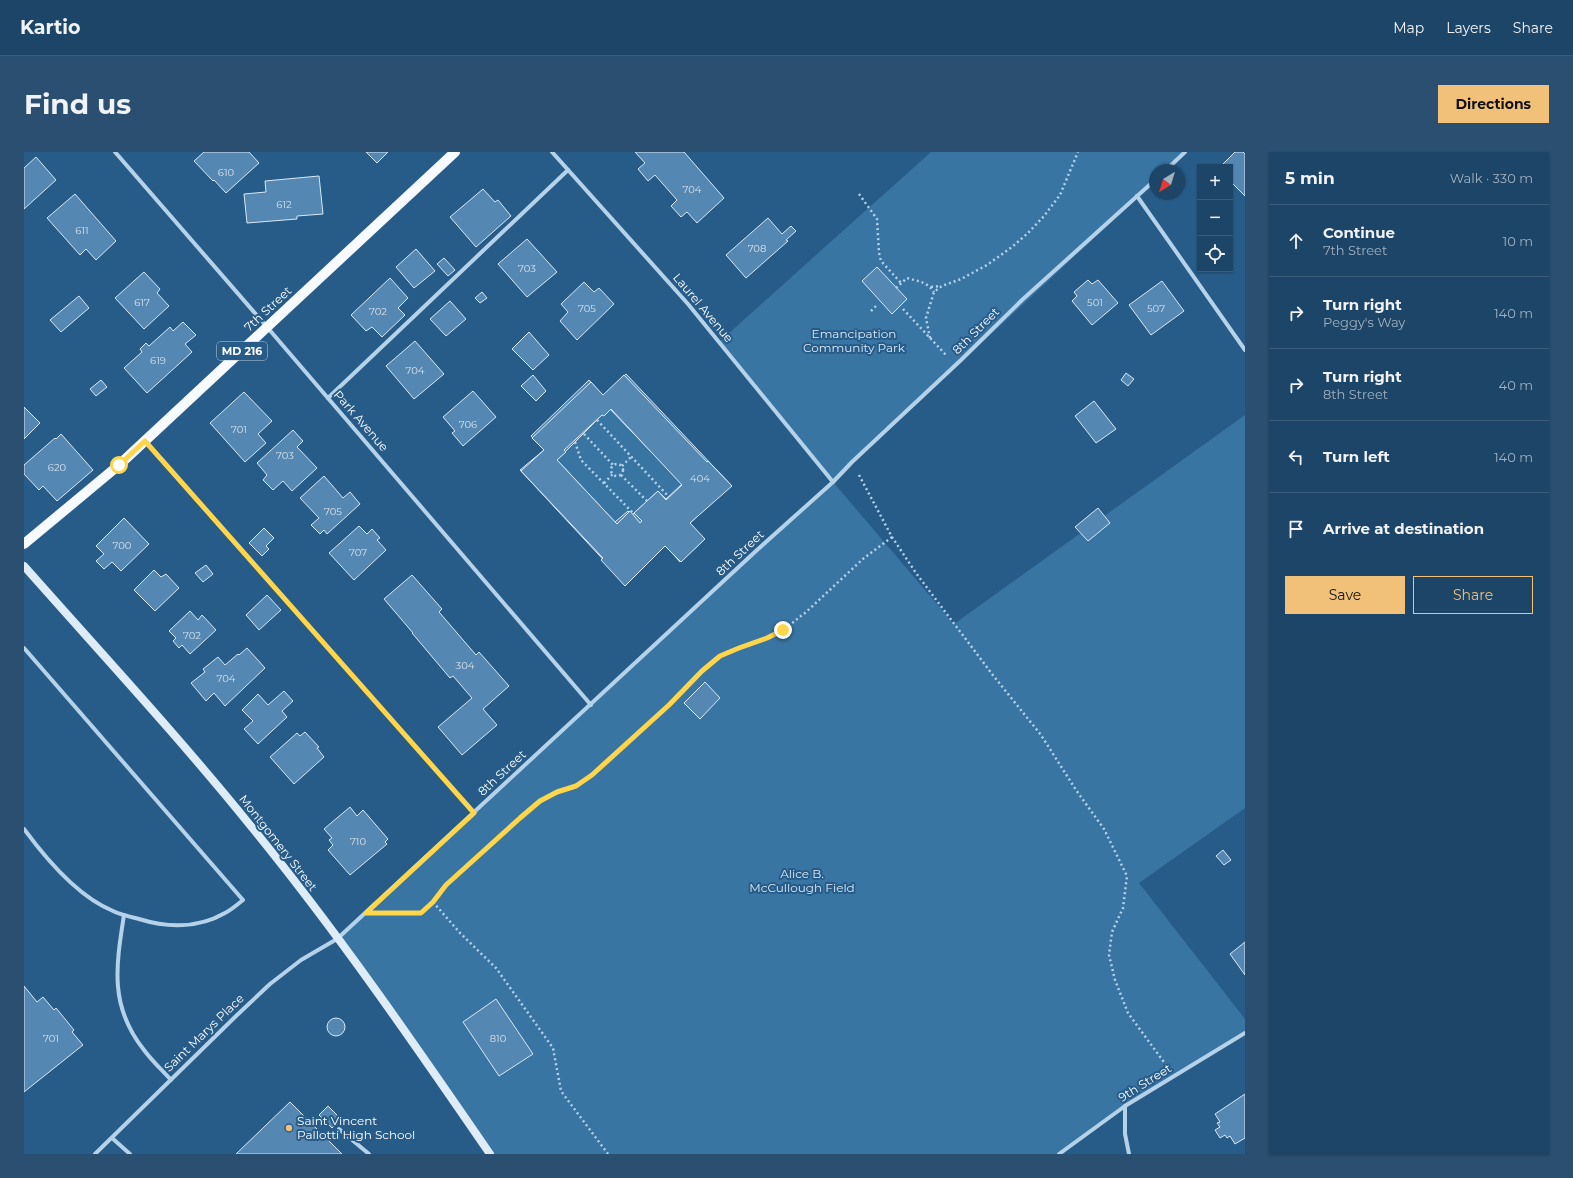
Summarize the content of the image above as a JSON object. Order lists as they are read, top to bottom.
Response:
{
  "streets": {
    "main road": ["7th Street", "MD 216"],
    "street": [
      "Laurel Avenue",
      "8th Street",
      "Park Avenue",
      "Montgomery Street",
      "Saint Marys Place",
      "9th Street"
    ]
  },
  "crossings": [
    ["Laurel Avenue", "8th Street"],
    ["7th Street", "Park Avenue"],
    ["8th Street", "Park Avenue"],
    ["8th Street", "Montgomery Street"],
    ["8th Street", "Saint Marys Place"],
    ["Montgomery Street", "Saint Marys Place"]
  ],
  "parks": ["Emancipation Community Park", "Alice B. McCullough Field"],
  "places": ["Saint Vincent Pallotti High School"],
  "house_numbers": [
    "610",
    "704",
    "612",
    "611",
    "708",
    "703",
    "617",
    "501",
    "705",
    "507",
    "702",
    "619",
    "704",
    "706",
    "701",
    "703",
    "620",
    "404",
    "705",
    "700",
    "707",
    "702",
    "304",
    "704",
    "710",
    "701",
    "810"
  ],
  "north": "bottom left",
  "page": {
    "header": "Kartio",
    "nav": ["Map", "Layers", "Share"],
    "buttons": [
      "Directions",
      ["Save", "Share"]
    ],
    "title": "Find us",
    "heading": ["5 min", "Walk · 330 m"],
    "map_buttons": ["+", "−"],
    "list": [
      ["Continue", "7th Street", "10 m"],
      ["Turn right", "Peggy's Way", "140 m"],
      ["Turn right", "8th Street", "40 m"],
      ["Turn left", "140 m"],
      "Arrive at destination"
    ]
  }
}
